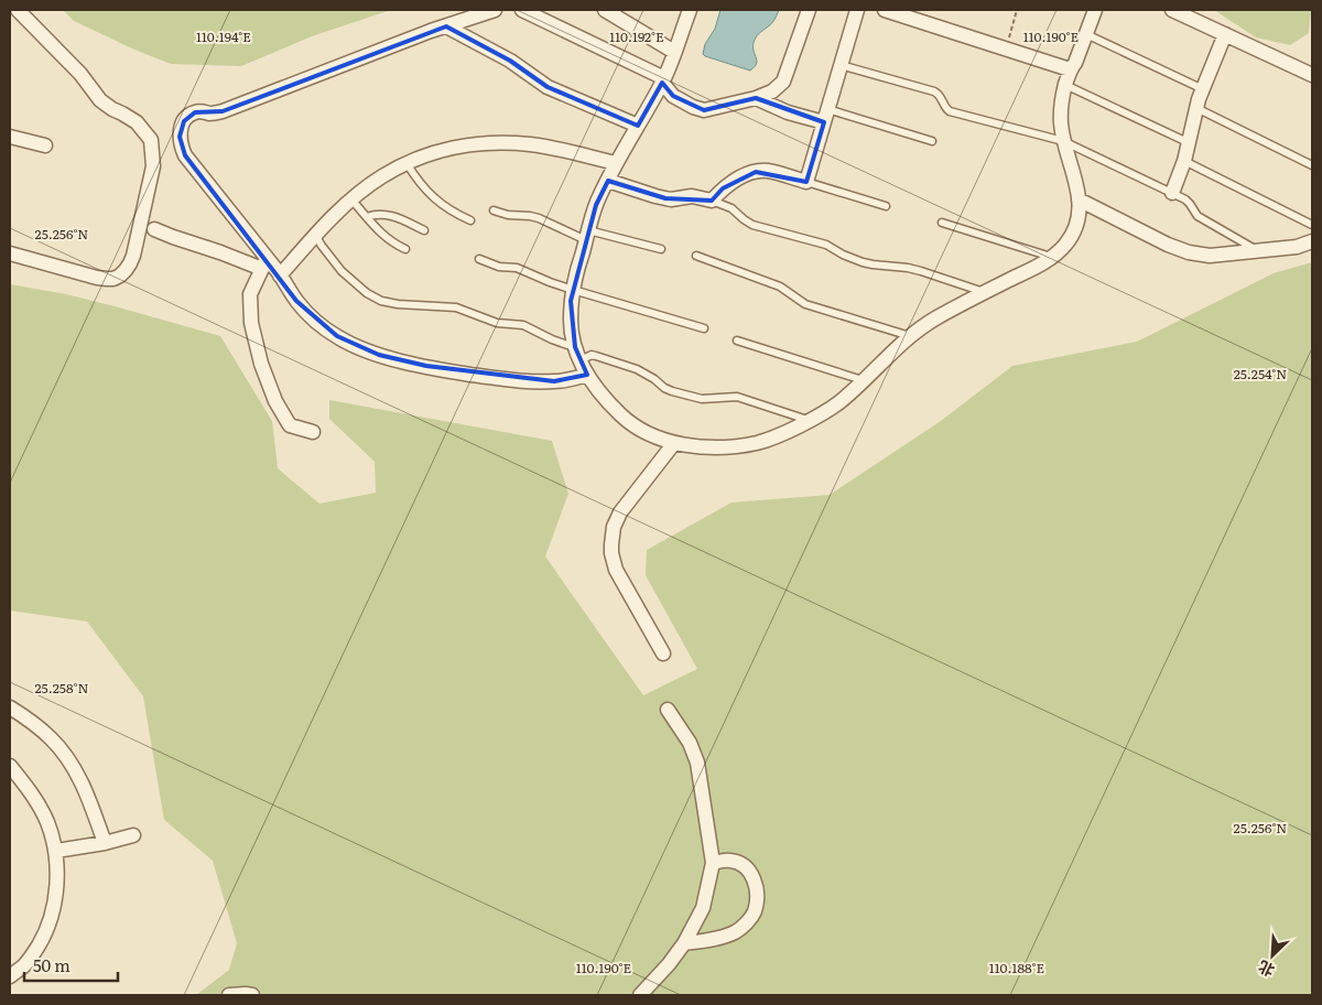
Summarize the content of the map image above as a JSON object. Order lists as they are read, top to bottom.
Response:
{
  "scale_bar": "50 m",
  "north": "bottom left",
  "coordinates": [
    "110.194°E",
    "110.192°E",
    "110.190°E",
    "25.256°N",
    "25.254°N",
    "25.258°N",
    "110.188°E"
  ]
}
